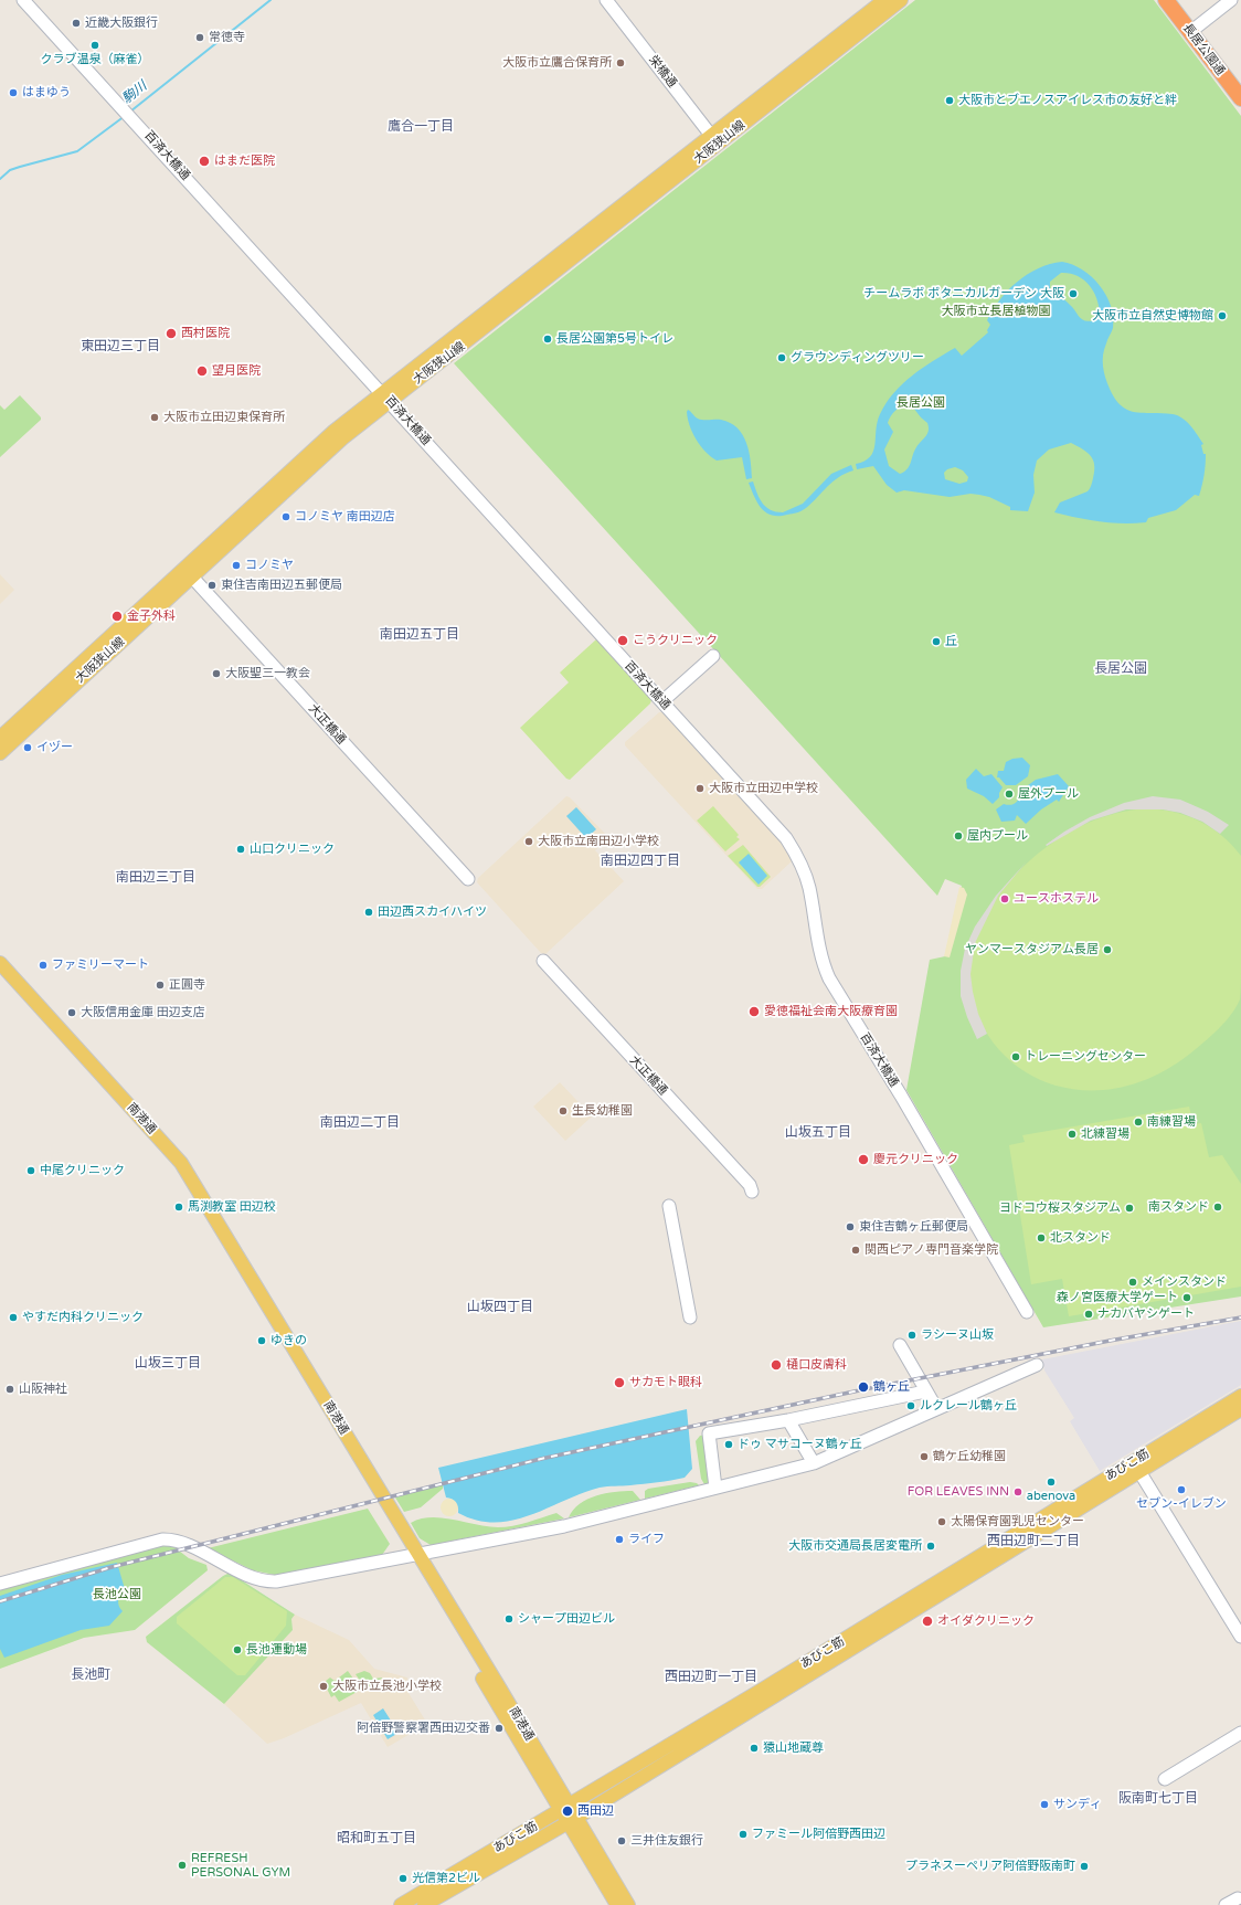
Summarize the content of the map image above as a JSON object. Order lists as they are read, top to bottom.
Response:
{
  "streets": {
    "highway": ["長居公園通"],
    "main road": ["大阪狭山線", "南港通", "あびこ筋"],
    "street": ["栄橋通", "百済大橋通", "大正橋通"]
  },
  "crossings": [
    ["栄橋通", "大阪狭山線"],
    ["大阪狭山線", "百済大橋通"],
    ["大阪狭山線", "大正橋通"],
    ["南港通", "あびこ筋"]
  ],
  "districts": [
    "鷹合一丁目",
    "東田辺三丁目",
    "南田辺五丁目",
    "長居公園",
    "南田辺四丁目",
    "南田辺三丁目",
    "南田辺二丁目",
    "山坂五丁目",
    "山坂四丁目",
    "山坂三丁目",
    "西田辺町二丁目",
    "長池町",
    "西田辺町一丁目",
    "阪南町七丁目",
    "昭和町五丁目"
  ],
  "water": ["駒川"],
  "parks": ["大阪市立長居植物園", "長居公園", "長池公園"],
  "places": [
    "近畿大阪銀行",
    "常徳寺",
    "クラブ温泉（麻雀）",
    "大阪市立鷹合保育所",
    "はまゆう",
    "大阪市とブエノスアイレス市の友好と絆",
    "はまだ医院",
    "チームラボ ボタニカルガーデン 大阪",
    "大阪市立自然史博物館",
    "西村医院",
    "長居公園第5号トイレ",
    "グラウンディングツリー",
    "望月医院",
    "大阪市立田辺東保育所",
    "コノミヤ 南田辺店",
    "コノミヤ",
    "東住吉南田辺五郵便局",
    "金子外科",
    "こうクリニック",
    "丘",
    "大阪聖三一教会",
    "イヅー",
    "大阪市立田辺中学校",
    "屋外プール",
    "屋内プール",
    "大阪市立南田辺小学校",
    "山口クリニック",
    "ユースホステル",
    "田辺西スカイハイツ",
    "ヤンマースタジアム長居",
    "ファミリーマート",
    "正圓寺",
    "愛徳福祉会南大阪療育園",
    "大阪信用金庫 田辺支店",
    "トレーニングセンター",
    "生長幼稚園",
    "南練習場",
    "北練習場",
    "慶元クリニック",
    "中尾クリニック",
    "馬渕教室 田辺校",
    "南スタンド",
    "ヨドコウ桜スタジアム",
    "東住吉鶴ヶ丘郵便局",
    "北スタンド",
    "関西ピアノ専門音楽学院",
    "メインスタンド",
    "森ノ宮医療大学ゲート",
    "ナカバヤシゲート",
    "やすだ内科クリニック",
    "ラシーヌ山坂",
    "ゆきの",
    "樋口皮膚科",
    "サカモト眼科",
    "鶴ヶ丘",
    "山阪神社",
    "ルクレール鶴ヶ丘",
    "ドゥ マサコーヌ鶴ヶ丘",
    "鶴ケ丘幼稚園",
    "abenova",
    "セブン-イレブン",
    "FOR LEAVES INN",
    "太陽保育園乳児センター",
    "ライフ",
    "大阪市交通局長居変電所",
    "シャープ田辺ビル",
    "オイダクリニック",
    "長池運動場",
    "大阪市立長池小学校",
    "阿倍野警察署西田辺交番",
    "猿山地蔵尊",
    "サンディ",
    "西田辺",
    "ファミール阿倍野西田辺",
    "三井住友銀行",
    "REFRESH PERSONAL GYM",
    "プラネスーペリア阿倍野阪南町",
    "光信第2ビル"
  ]
}
